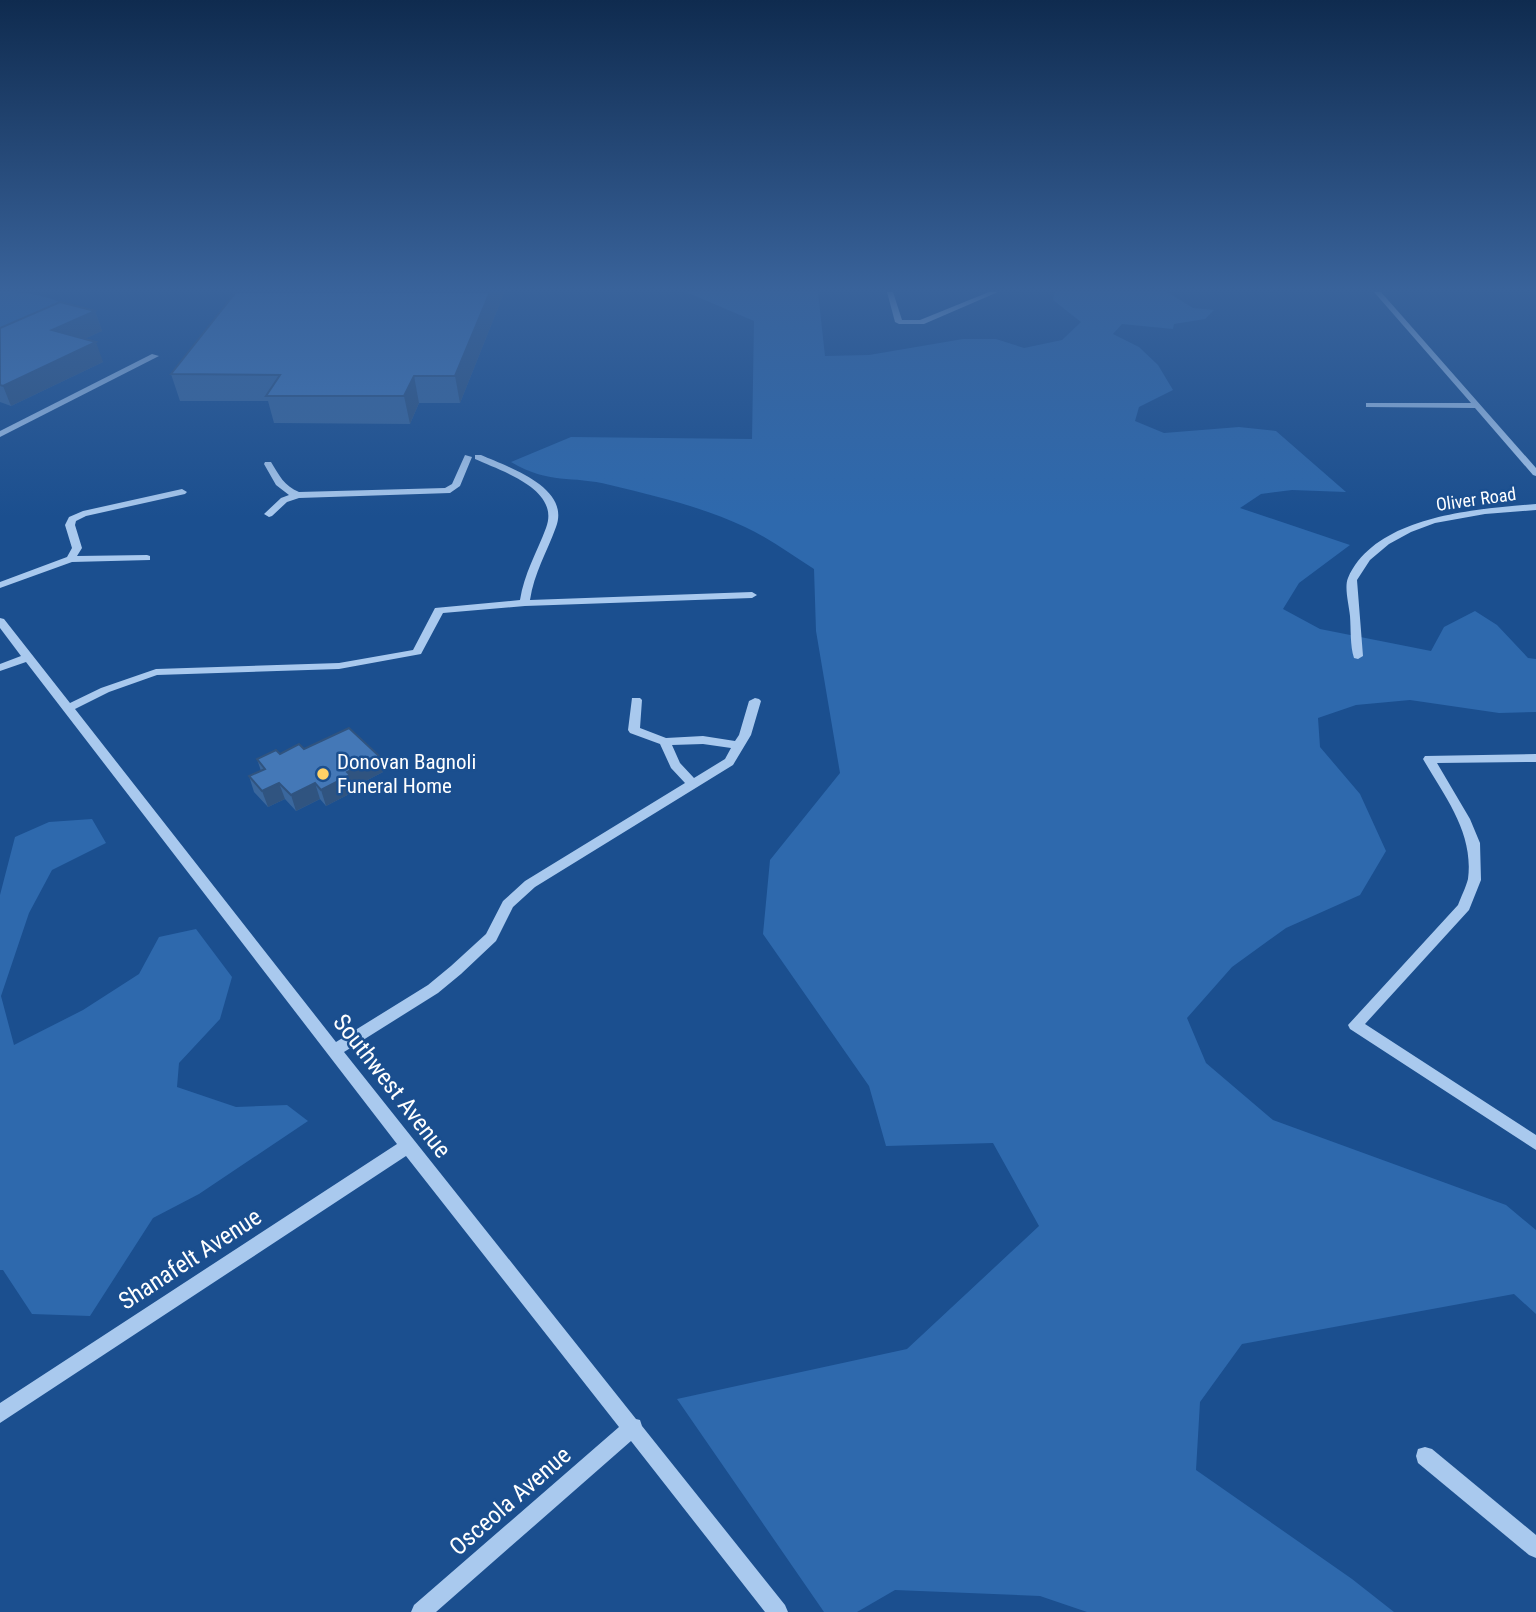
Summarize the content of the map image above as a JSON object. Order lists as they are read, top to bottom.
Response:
{
  "streets": {
    "street": [
      "Oliver Road",
      "Southwest Avenue",
      "Shanafelt Avenue",
      "Osceola Avenue"
    ]
  },
  "crossings": [
    ["Southwest Avenue", "Shanafelt Avenue"],
    ["Southwest Avenue", "Osceola Avenue"]
  ],
  "places": ["Donovan Bagnoli Funeral Home"]
}
